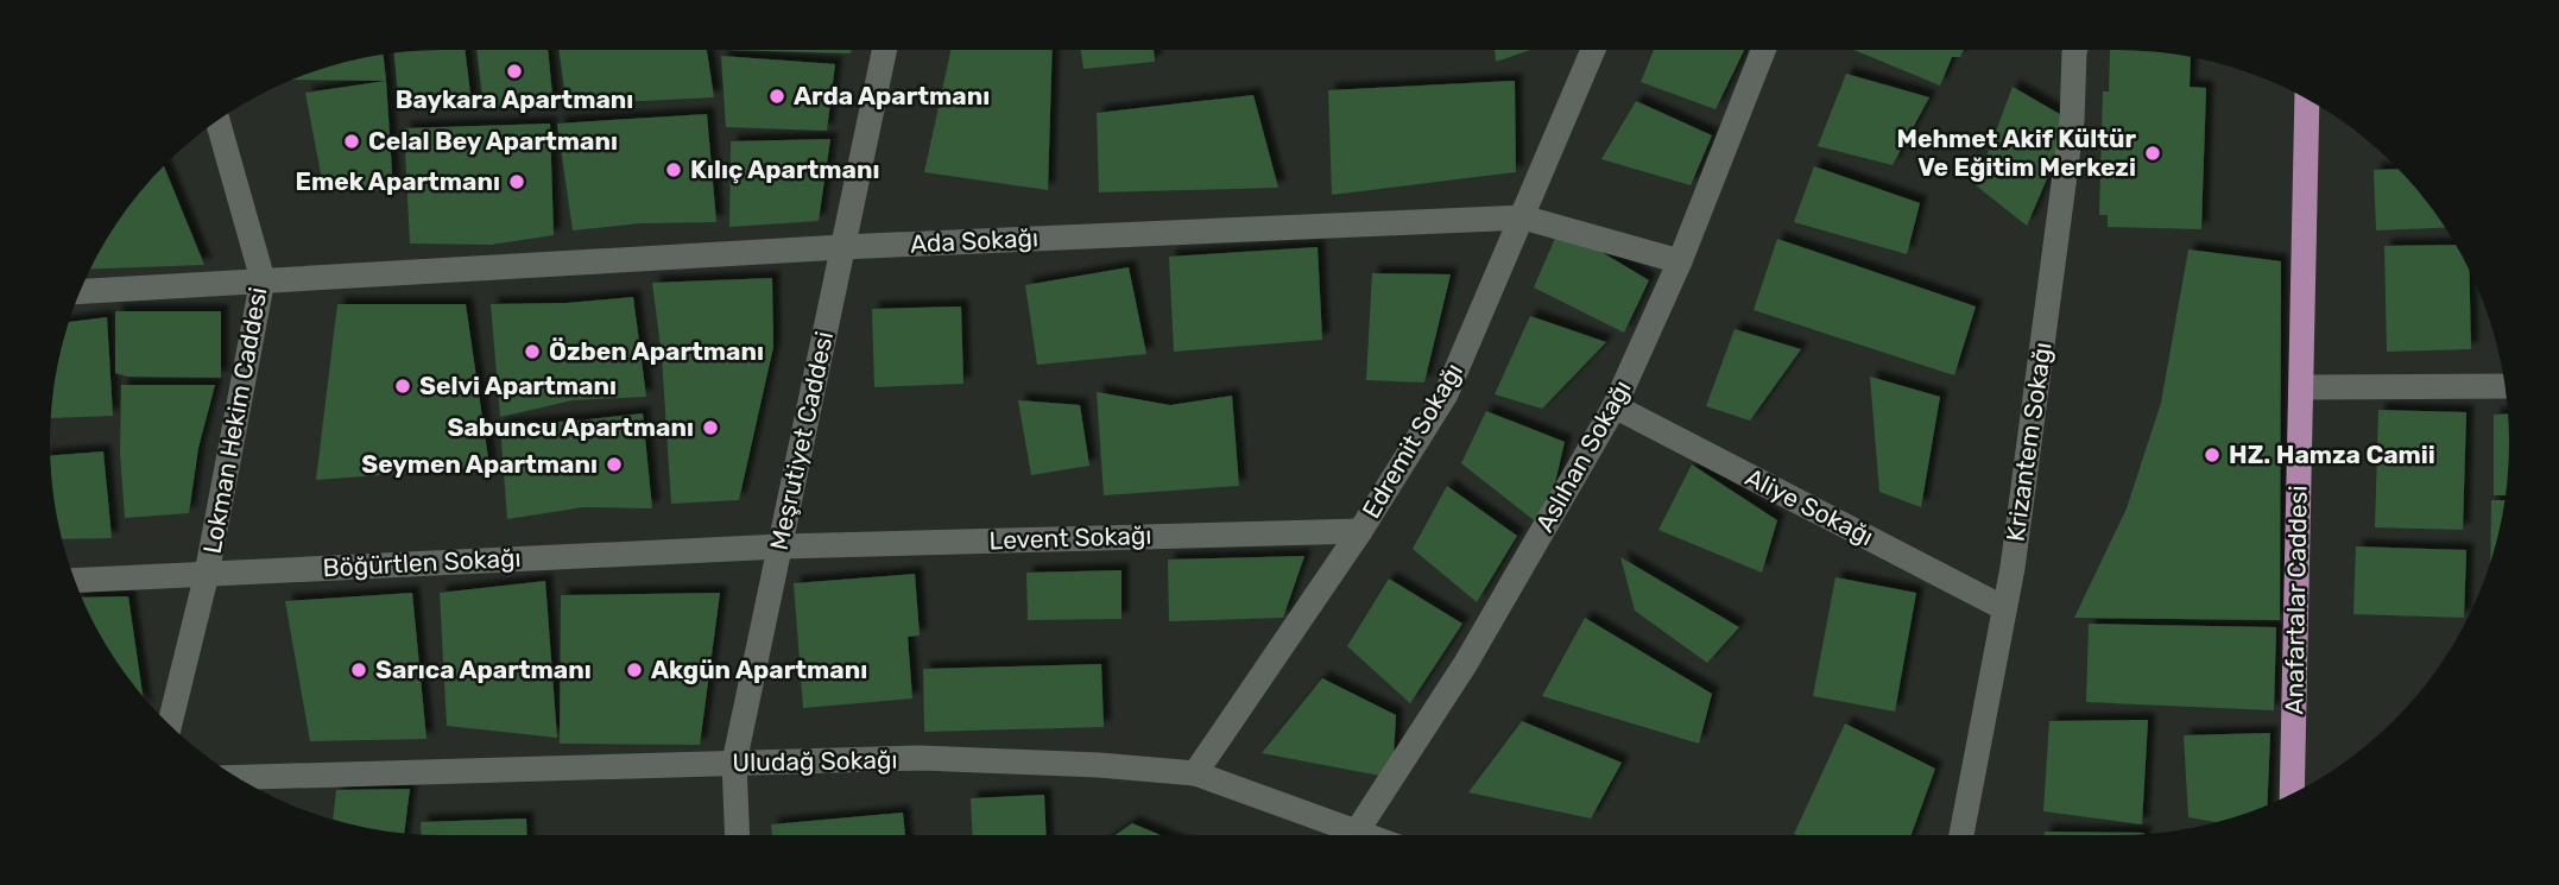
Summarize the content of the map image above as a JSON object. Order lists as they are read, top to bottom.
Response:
{
  "streets": {
    "main road": ["Anafartalar Caddesi"],
    "street": [
      "Ada Sokağı",
      "Lokman Hekim Caddesi",
      "Meşrutiyet Caddesi",
      "Edremit Sokağı",
      "Krizantem Sokağı",
      "Aslıhan Sokağı",
      "Aliye Sokağı",
      "Levent Sokağı",
      "Böğürtlen Sokağı",
      "Uludağ Sokağı"
    ]
  },
  "crossings": [
    ["Ada Sokağı", "Lokman Hekim Caddesi"],
    ["Ada Sokağı", "Meşrutiyet Caddesi"],
    ["Ada Sokağı", "Edremit Sokağı"],
    ["Ada Sokağı", "Aslıhan Sokağı"],
    ["Lokman Hekim Caddesi", "Böğürtlen Sokağı"],
    ["Meşrutiyet Caddesi", "Levent Sokağı"],
    ["Meşrutiyet Caddesi", "Böğürtlen Sokağı"],
    ["Meşrutiyet Caddesi", "Uludağ Sokağı"],
    ["Edremit Sokağı", "Levent Sokağı"],
    ["Edremit Sokağı", "Uludağ Sokağı"],
    ["Krizantem Sokağı", "Aliye Sokağı"],
    ["Aslıhan Sokağı", "Aliye Sokağı"],
    ["Levent Sokağı", "Böğürtlen Sokağı"]
  ],
  "places": [
    "Baykara Apartmanı",
    "Arda Apartmanı",
    "Celal Bey Apartmanı",
    "Mehmet Akif Kültür Ve Eğitim Merkezi",
    "Kılıç Apartmanı",
    "Emek Apartmanı",
    "Özben Apartmanı",
    "Selvi Apartmanı",
    "Sabuncu Apartmanı",
    "HZ. Hamza Camii",
    "Seymen Apartmanı",
    "Sarıca Apartmanı",
    "Akgün Apartmanı"
  ]
}
